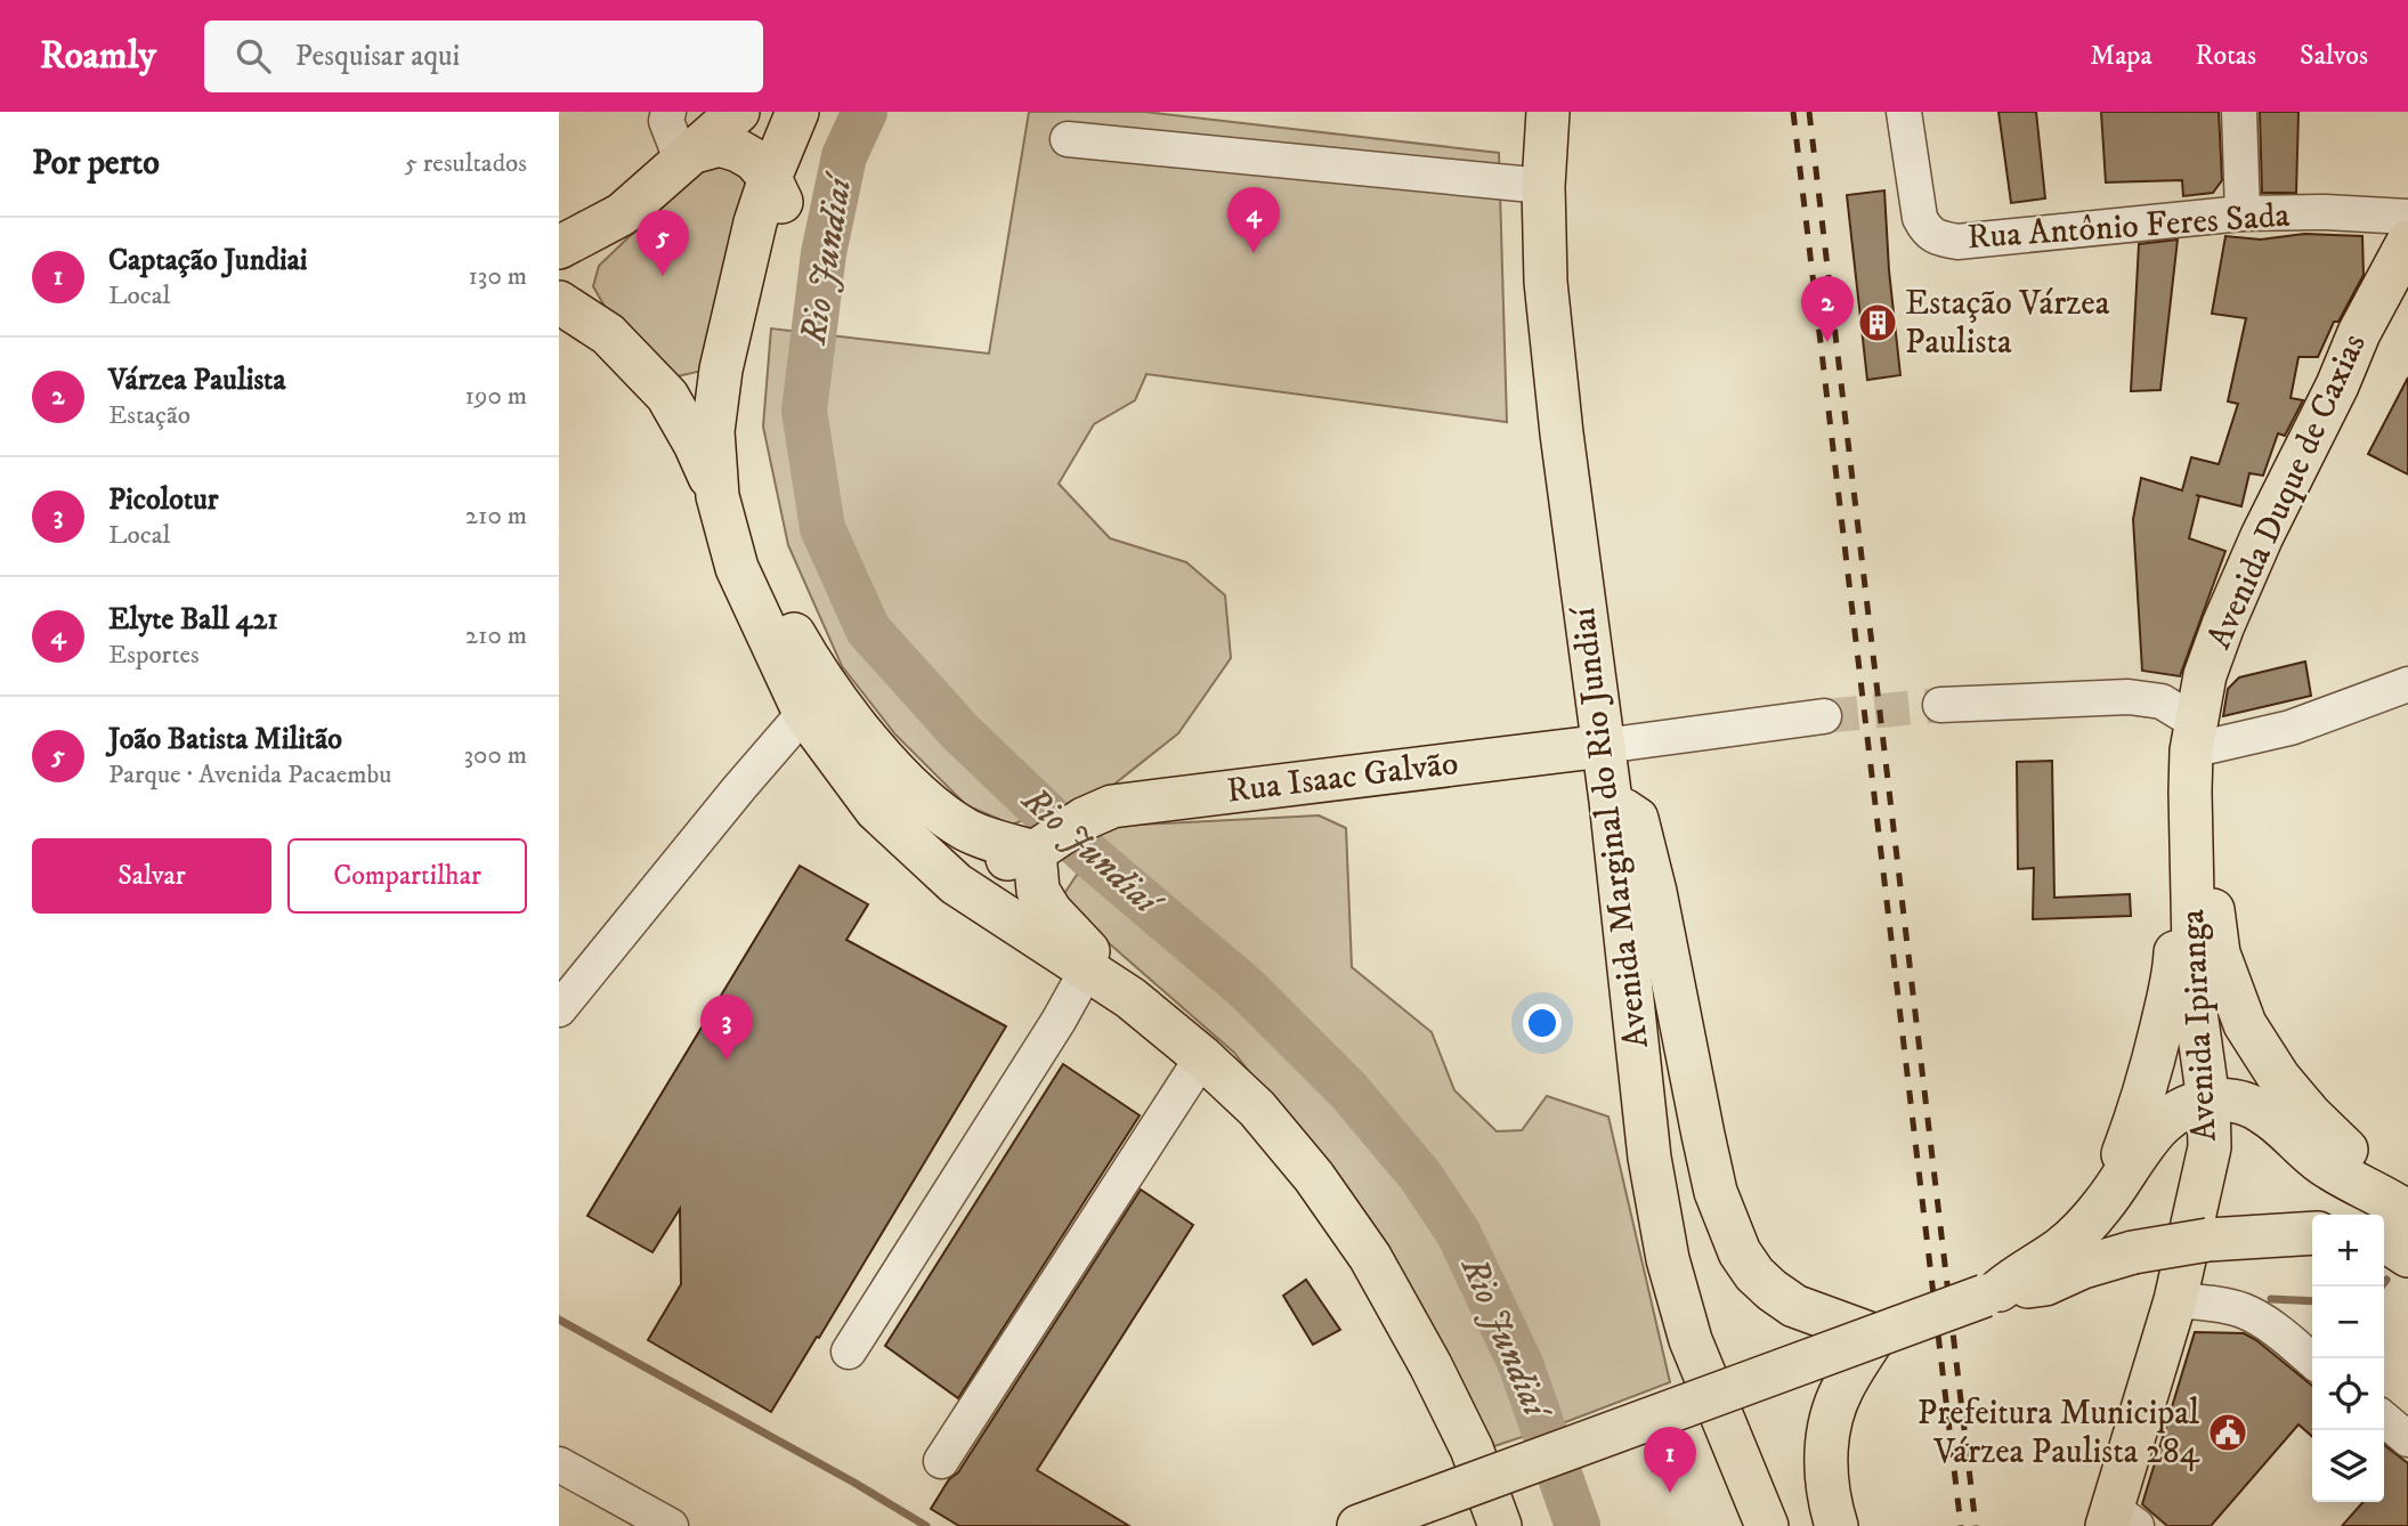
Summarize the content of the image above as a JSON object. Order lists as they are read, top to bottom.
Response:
{
  "streets": {
    "main road": [
      "Avenida Duque de Caxias",
      "Rua Isaac Galvão",
      "Avenida Marginal do Rio Jundiaí",
      "Avenida Ipiranga"
    ],
    "street": ["Rua Antônio Feres Sada"]
  },
  "crossings": [
    ["Avenida Duque de Caxias", "Avenida Ipiranga"],
    ["Rua Isaac Galvão", "Avenida Marginal do Rio Jundiaí"]
  ],
  "water": ["Rio Jundiaí"],
  "places": {
    "building": ["Estação Várzea Paulista"],
    "public building": ["Prefeitura Municipal Várzea Paulista 284"]
  },
  "page": {
    "header": "Roamly",
    "search": "Pesquisar aqui",
    "nav": ["Mapa", "Rotas", "Salvos"],
    "heading": ["Por perto", "5 resultados"],
    "pins": [
      "4",
      "5",
      "2",
      "3",
      "1"
    ],
    "list": [
      {
        "mark": "1",
        "name": "Captação Jundiai",
        "note": "Local",
        "value": "130 m"
      },
      {
        "mark": "2",
        "name": "Várzea Paulista",
        "note": "Estação",
        "value": "190 m"
      },
      {
        "mark": "3",
        "name": "Picolotur",
        "note": "Local",
        "value": "210 m"
      },
      {
        "mark": "4",
        "name": "Elyte Ball 421",
        "note": "Esportes",
        "value": "210 m"
      },
      {
        "mark": "5",
        "name": "João Batista Militão",
        "note": "Parque · Avenida Pacaembu",
        "value": "300 m"
      }
    ],
    "buttons": ["Salvar", "Compartilhar"],
    "map_buttons": ["+", "−"]
  }
}
